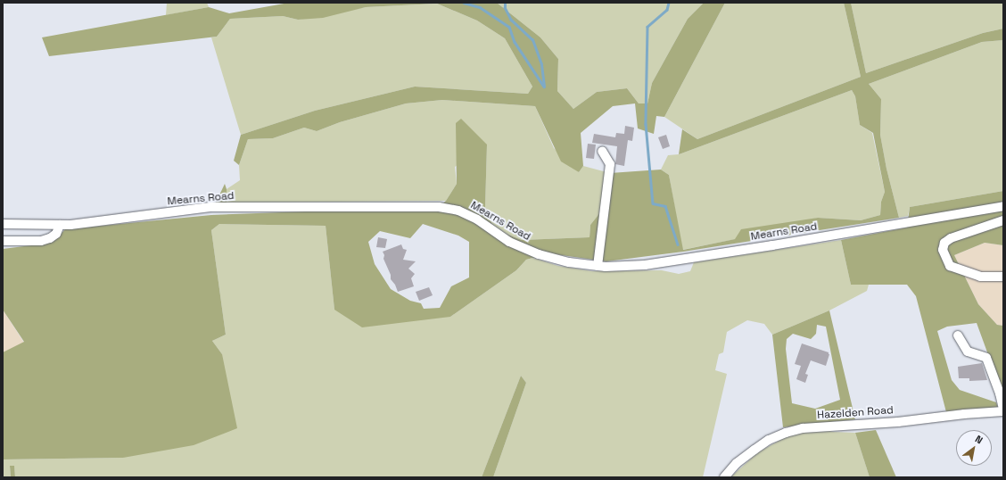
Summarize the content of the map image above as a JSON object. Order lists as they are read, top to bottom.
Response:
{
  "streets": {
    "street": ["Mearns Road", "Hazelden Road"]
  },
  "north": "top right"
}
